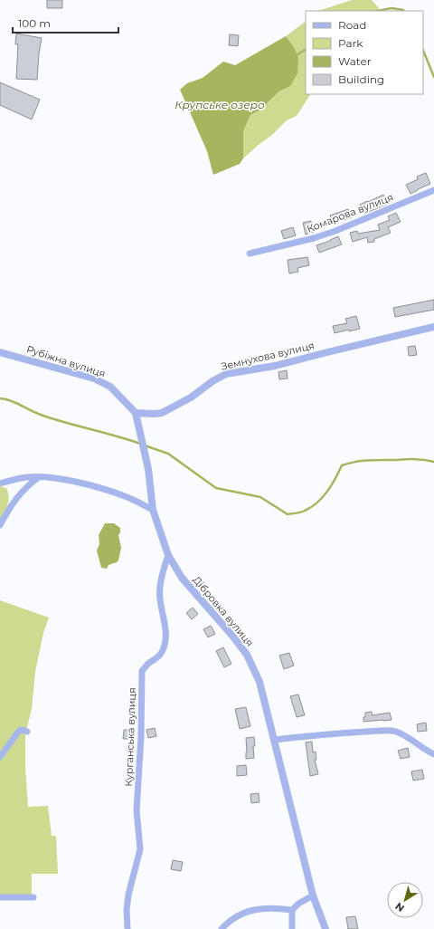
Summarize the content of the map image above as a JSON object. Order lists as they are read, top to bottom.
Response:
{
  "streets": {
    "street": [
      "Комарова вулиця",
      "Земнухова вулиця",
      "Рубіжна вулиця",
      "Дібровка вулиця",
      "Курганська вулиця"
    ]
  },
  "crossings": [
    ["Земнухова вулиця", "Рубіжна вулиця"],
    ["Земнухова вулиця", "Дібровка вулиця"],
    ["Рубіжна вулиця", "Дібровка вулиця"],
    ["Дібровка вулиця", "Курганська вулиця"]
  ],
  "water": ["Крупське озеро"],
  "legend": [
    "Road",
    "Park",
    "Water",
    "Building"
  ],
  "scale_bar": "100 m",
  "north": "bottom left"
}
